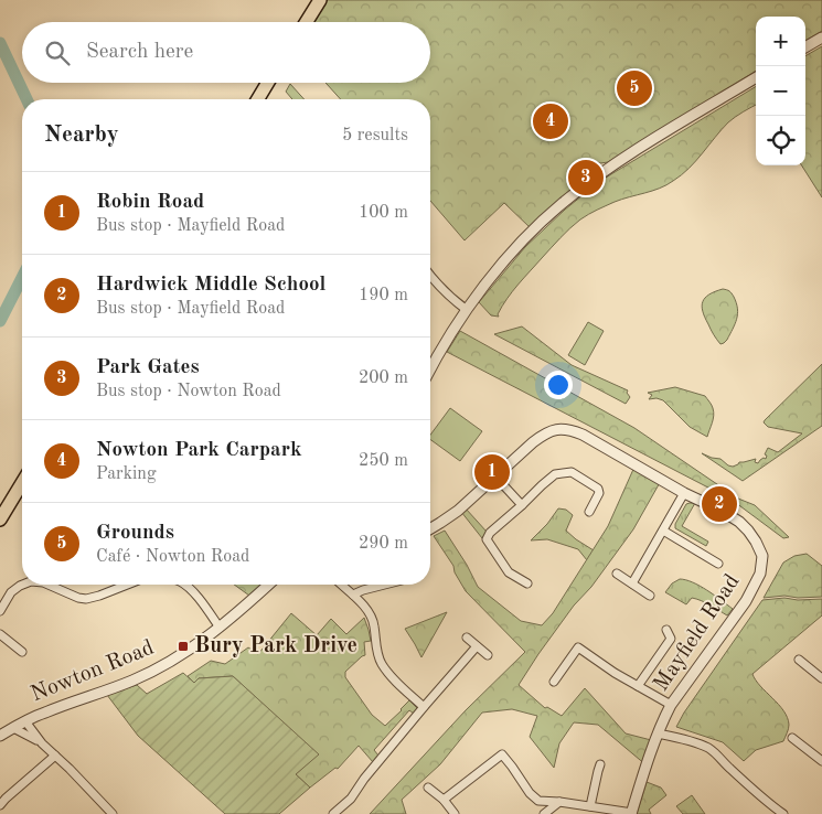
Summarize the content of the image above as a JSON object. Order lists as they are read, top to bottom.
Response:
{
  "streets": {
    "street": ["Mayfield Road", "Nowton Road"]
  },
  "places": {
    "transit": ["Bury Park Drive"]
  },
  "page": {
    "map_buttons": ["+", "−"],
    "search": "Search here",
    "pins": [
      "5",
      "4",
      "3",
      "1",
      "2"
    ],
    "heading": ["Nearby", "5 results"],
    "list": [
      {
        "mark": "1",
        "name": "Robin Road",
        "note": "Bus stop · Mayfield Road",
        "value": "100 m"
      },
      {
        "mark": "2",
        "name": "Hardwick Middle School",
        "note": "Bus stop · Mayfield Road",
        "value": "190 m"
      },
      {
        "mark": "3",
        "name": "Park Gates",
        "note": "Bus stop · Nowton Road",
        "value": "200 m"
      },
      {
        "mark": "4",
        "name": "Nowton Park Carpark",
        "note": "Parking",
        "value": "250 m"
      },
      {
        "mark": "5",
        "name": "Grounds",
        "note": "Café · Nowton Road",
        "value": "290 m"
      }
    ]
  }
}
